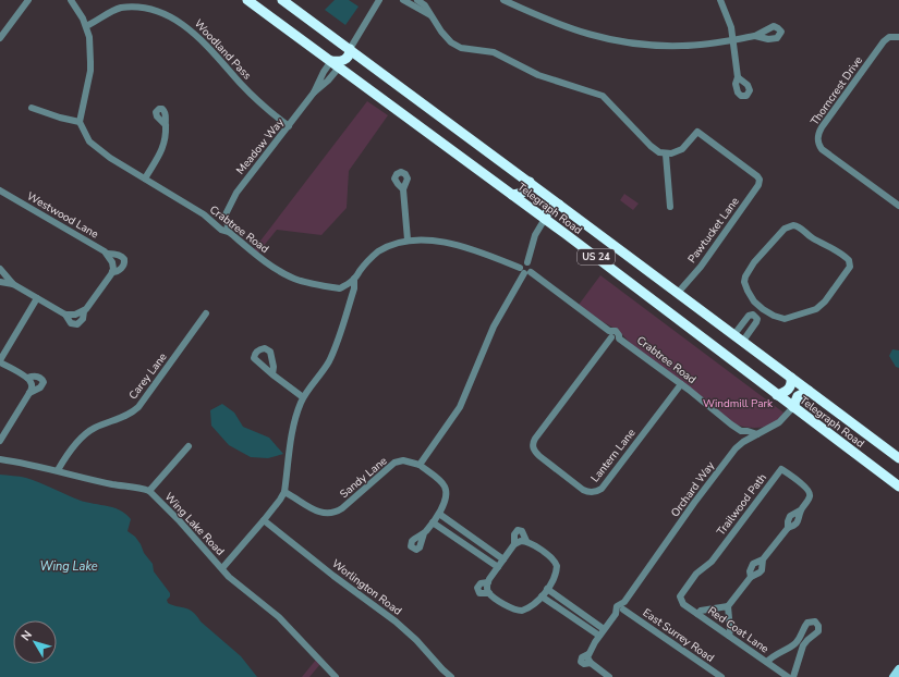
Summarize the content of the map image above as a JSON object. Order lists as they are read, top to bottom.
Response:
{
  "streets": {
    "highway": ["Telegraph Road", "US 24"],
    "street": [
      "Woodland Pass",
      "Thorncrest Drive",
      "Meadow Way",
      "Westwood Lane",
      "Crabtree Road",
      "Pawtucket Lane",
      "Carey Lane",
      "Lantern Lane",
      "Sandy Lane",
      "Orchard Way",
      "Trailwood Path",
      "Wing Lake Road",
      "Worlington Road",
      "Red Coat Lane",
      "East Surrey Road"
    ]
  },
  "crossings": [
    ["Woodland Pass", "Meadow Way"],
    ["Meadow Way", "Telegraph Road"],
    ["Telegraph Road", "Pawtucket Lane"],
    ["Telegraph Road", "Orchard Way"],
    ["Crabtree Road", "Lantern Lane"],
    ["Crabtree Road", "Orchard Way"],
    ["Carey Lane", "Wing Lake Road"],
    ["Orchard Way", "East Surrey Road"],
    ["Trailwood Path", "Red Coat Lane"]
  ],
  "water": ["Wing Lake"],
  "parks": ["Windmill Park"],
  "north": "top left"
}
